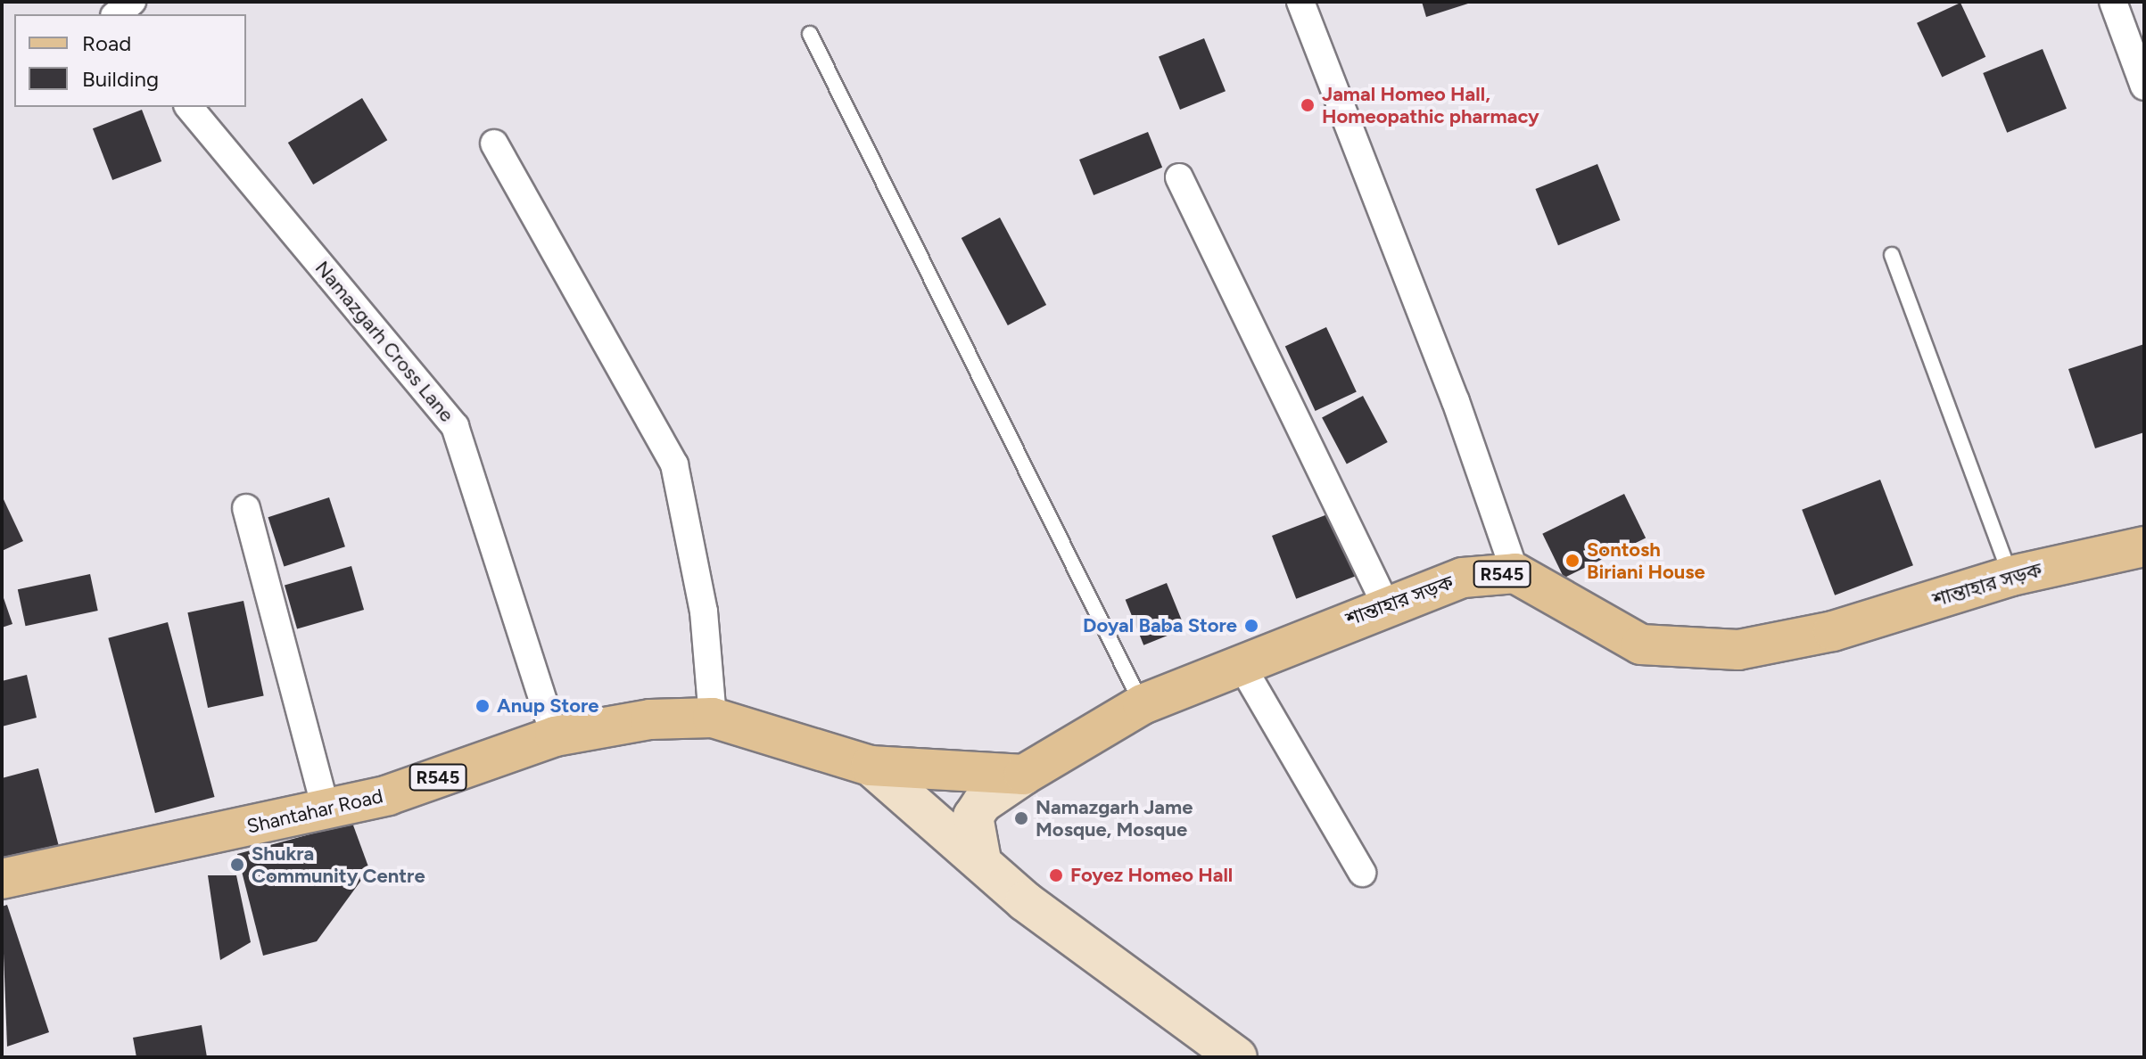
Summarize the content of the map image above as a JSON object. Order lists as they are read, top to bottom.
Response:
{
  "streets": {
    "main road": ["R545", "শান্তাহার সড়ক", "Shantahar Road"],
    "street": ["Namazgarh Cross Lane"]
  },
  "crossings": [
    ["Namazgarh Cross Lane", "Shantahar Road"],
    ["R545", "শান্তাহার সড়ক"],
    ["R545", "Shantahar Road"]
  ],
  "places": [
    "Jamal Homeo Hall, Homeopathic pharmacy",
    "Sontosh Biriani House",
    "Doyal Baba Store",
    "Anup Store",
    "Namazgarh Jame Mosque, Mosque",
    "Shukra Community Centre",
    "Foyez Homeo Hall"
  ],
  "legend": ["Road", "Building"]
}
